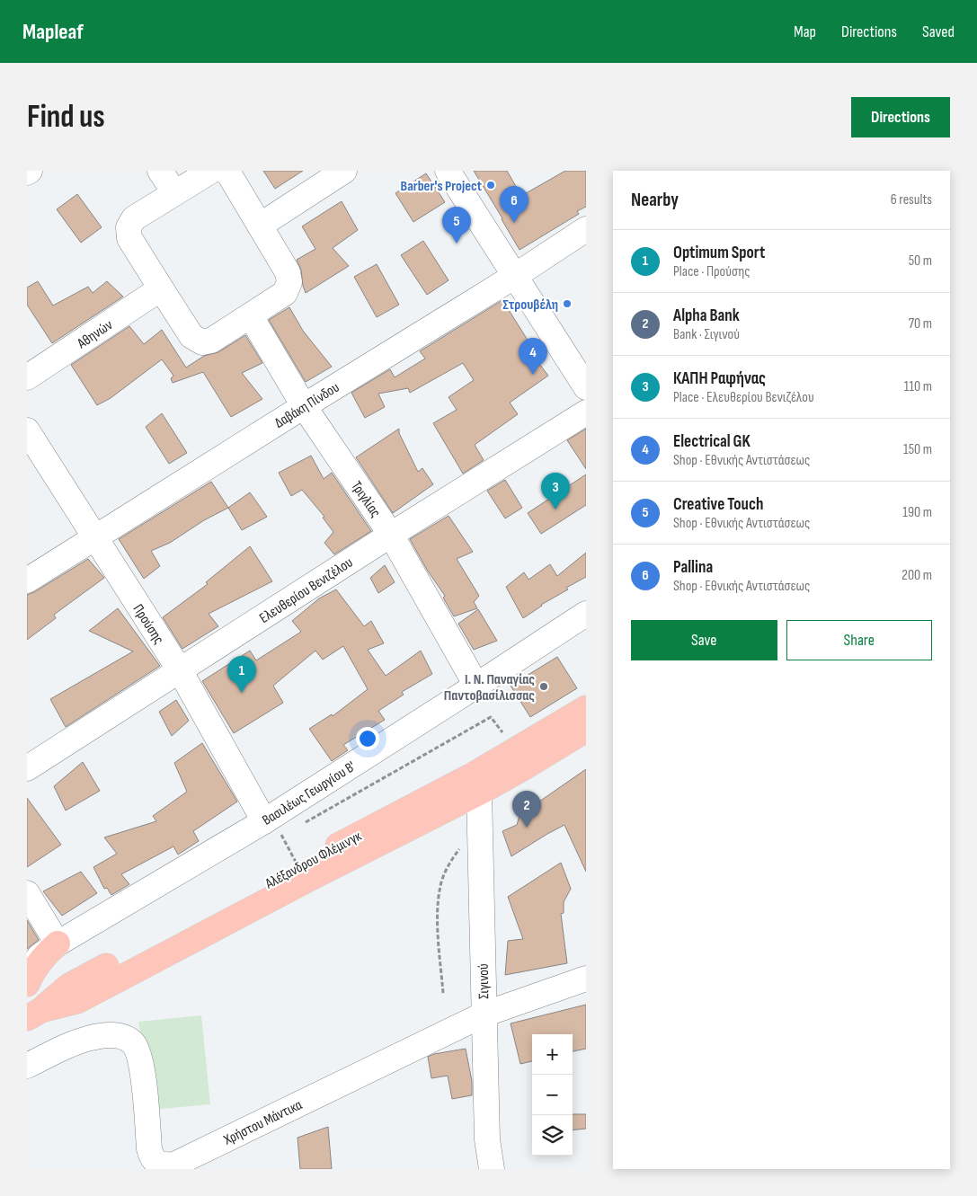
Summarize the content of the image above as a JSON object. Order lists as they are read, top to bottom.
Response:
{
  "streets": {
    "main road": ["Αλέξανδρου Φλέμινγκ"],
    "street": [
      "Αθηνών",
      "Δαβάκη Πίνδου",
      "Τριγλίας",
      "Ελευθερίου Βενιζέλου",
      "Προύσης",
      "Βασιλέως Γεωργίου Β'",
      "Σιγινού",
      "Χρήστου Μάντικα"
    ]
  },
  "crossings": [
    ["Δαβάκη Πίνδου", "Τριγλίας"],
    ["Δαβάκη Πίνδου", "Προύσης"],
    ["Τριγλίας", "Ελευθερίου Βενιζέλου"],
    ["Τριγλίας", "Βασιλέως Γεωργίου Β'"],
    ["Ελευθερίου Βενιζέλου", "Προύσης"],
    ["Προύσης", "Βασιλέως Γεωργίου Β'"],
    ["Αλέξανδρου Φλέμινγκ", "Σιγινού"],
    ["Σιγινού", "Χρήστου Μάντικα"]
  ],
  "places": ["Barber's Project", "Στρουβέλη", "Ι. Ν. Παναγίας Παντοβασίλισσας"],
  "page": {
    "header": "Mapleaf",
    "nav": ["Map", "Directions", "Saved"],
    "buttons": [
      "Directions",
      ["Save", "Share"]
    ],
    "title": "Find us",
    "heading": ["Nearby", "6 results"],
    "pins": [
      "6",
      "5",
      "4",
      "3",
      "1",
      "2"
    ],
    "list": [
      {
        "mark": "1",
        "name": "Optimum Sport",
        "note": "Place · Προύσης",
        "value": "50 m"
      },
      {
        "mark": "2",
        "name": "Alpha Bank",
        "note": "Bank · Σιγινού",
        "value": "70 m"
      },
      {
        "mark": "3",
        "name": "ΚΑΠΗ Ραφήνας",
        "note": "Place · Ελευθερίου Βενιζέλου",
        "value": "110 m"
      },
      {
        "mark": "4",
        "name": "Electrical GK",
        "note": "Shop · Εθνικής Αντιστάσεως",
        "value": "150 m"
      },
      {
        "mark": "5",
        "name": "Creative Touch",
        "note": "Shop · Εθνικής Αντιστάσεως",
        "value": "190 m"
      },
      {
        "mark": "6",
        "name": "Pallina",
        "note": "Shop · Εθνικής Αντιστάσεως",
        "value": "200 m"
      }
    ],
    "map_buttons": ["+", "−"]
  }
}
